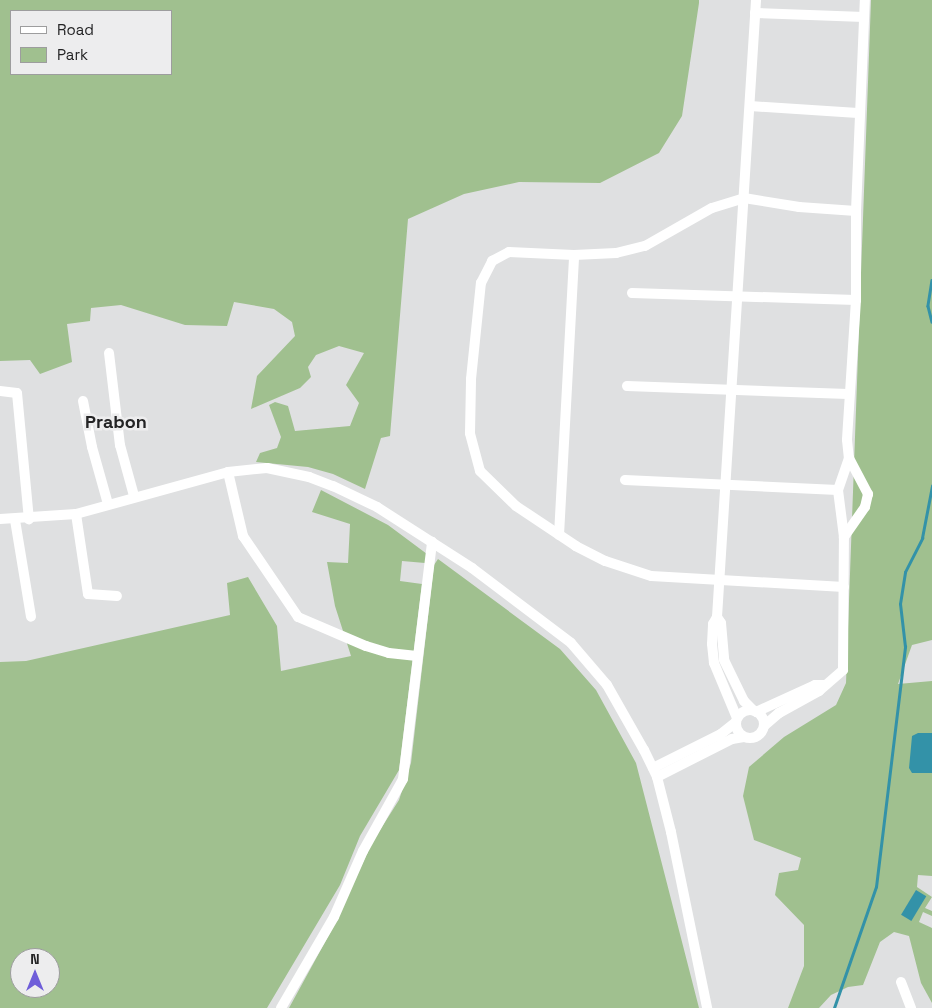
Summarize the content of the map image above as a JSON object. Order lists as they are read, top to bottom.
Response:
{
  "districts": ["Prabon"],
  "legend": ["Road", "Park"],
  "north": "top"
}
